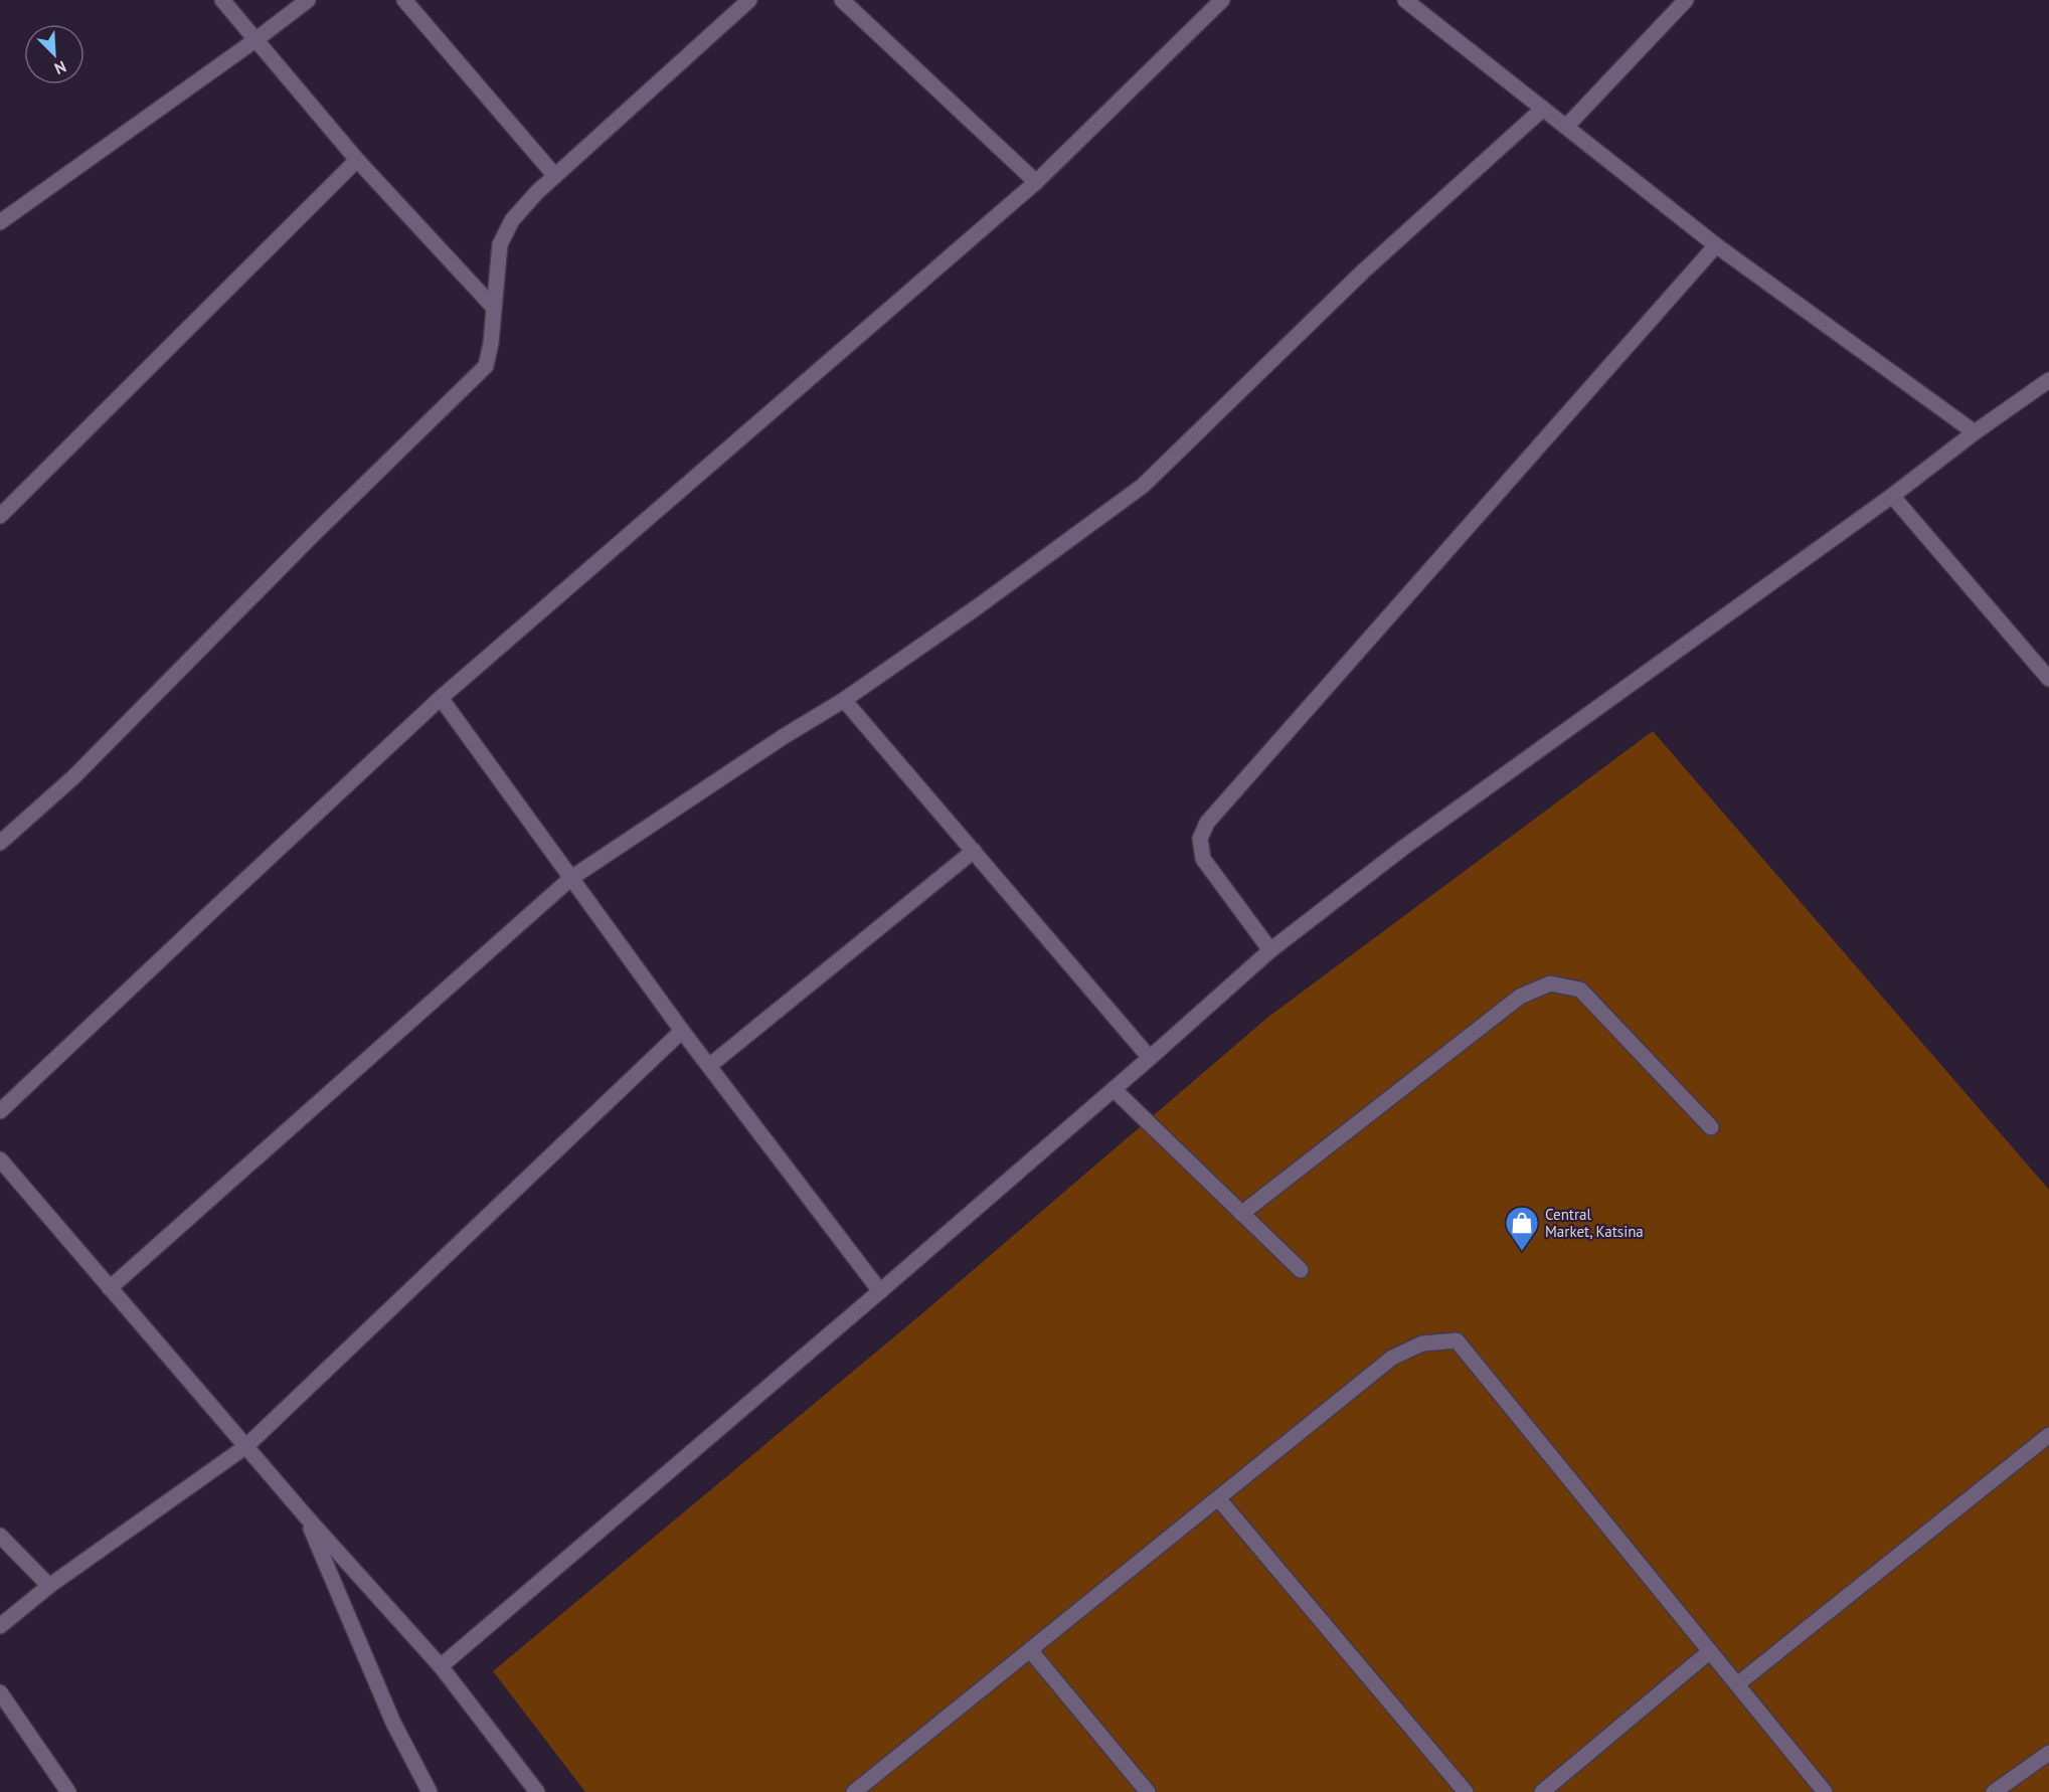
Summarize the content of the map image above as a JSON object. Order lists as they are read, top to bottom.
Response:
{
  "places": {
    "shop": ["Central Market, Katsina"]
  },
  "north": "bottom right"
}
